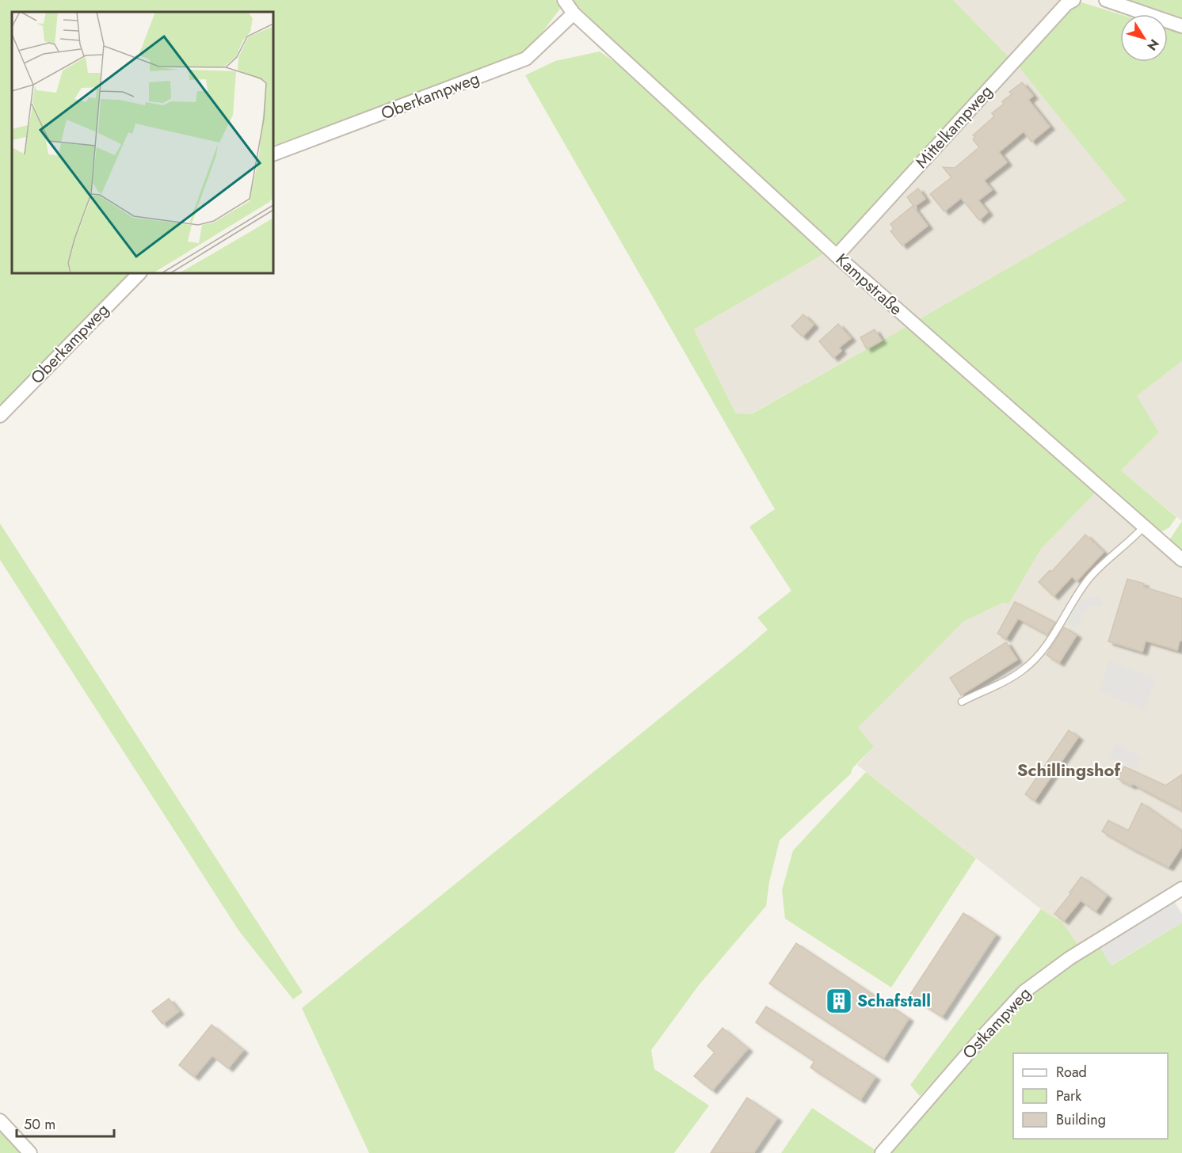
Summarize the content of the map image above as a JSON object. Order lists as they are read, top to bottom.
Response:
{
  "streets": {
    "street": [
      "Oberkampweg",
      "Mittelkampweg",
      "Kampstraße",
      "Ostkampweg"
    ]
  },
  "crossings": [
    ["Oberkampweg", "Kampstraße"],
    ["Mittelkampweg", "Kampstraße"]
  ],
  "districts": ["Schillingshof"],
  "places": {
    "building": ["Schafstall"]
  },
  "legend": ["Road", "Park", "Building"],
  "scale_bar": "50 m",
  "north": "bottom right"
}
